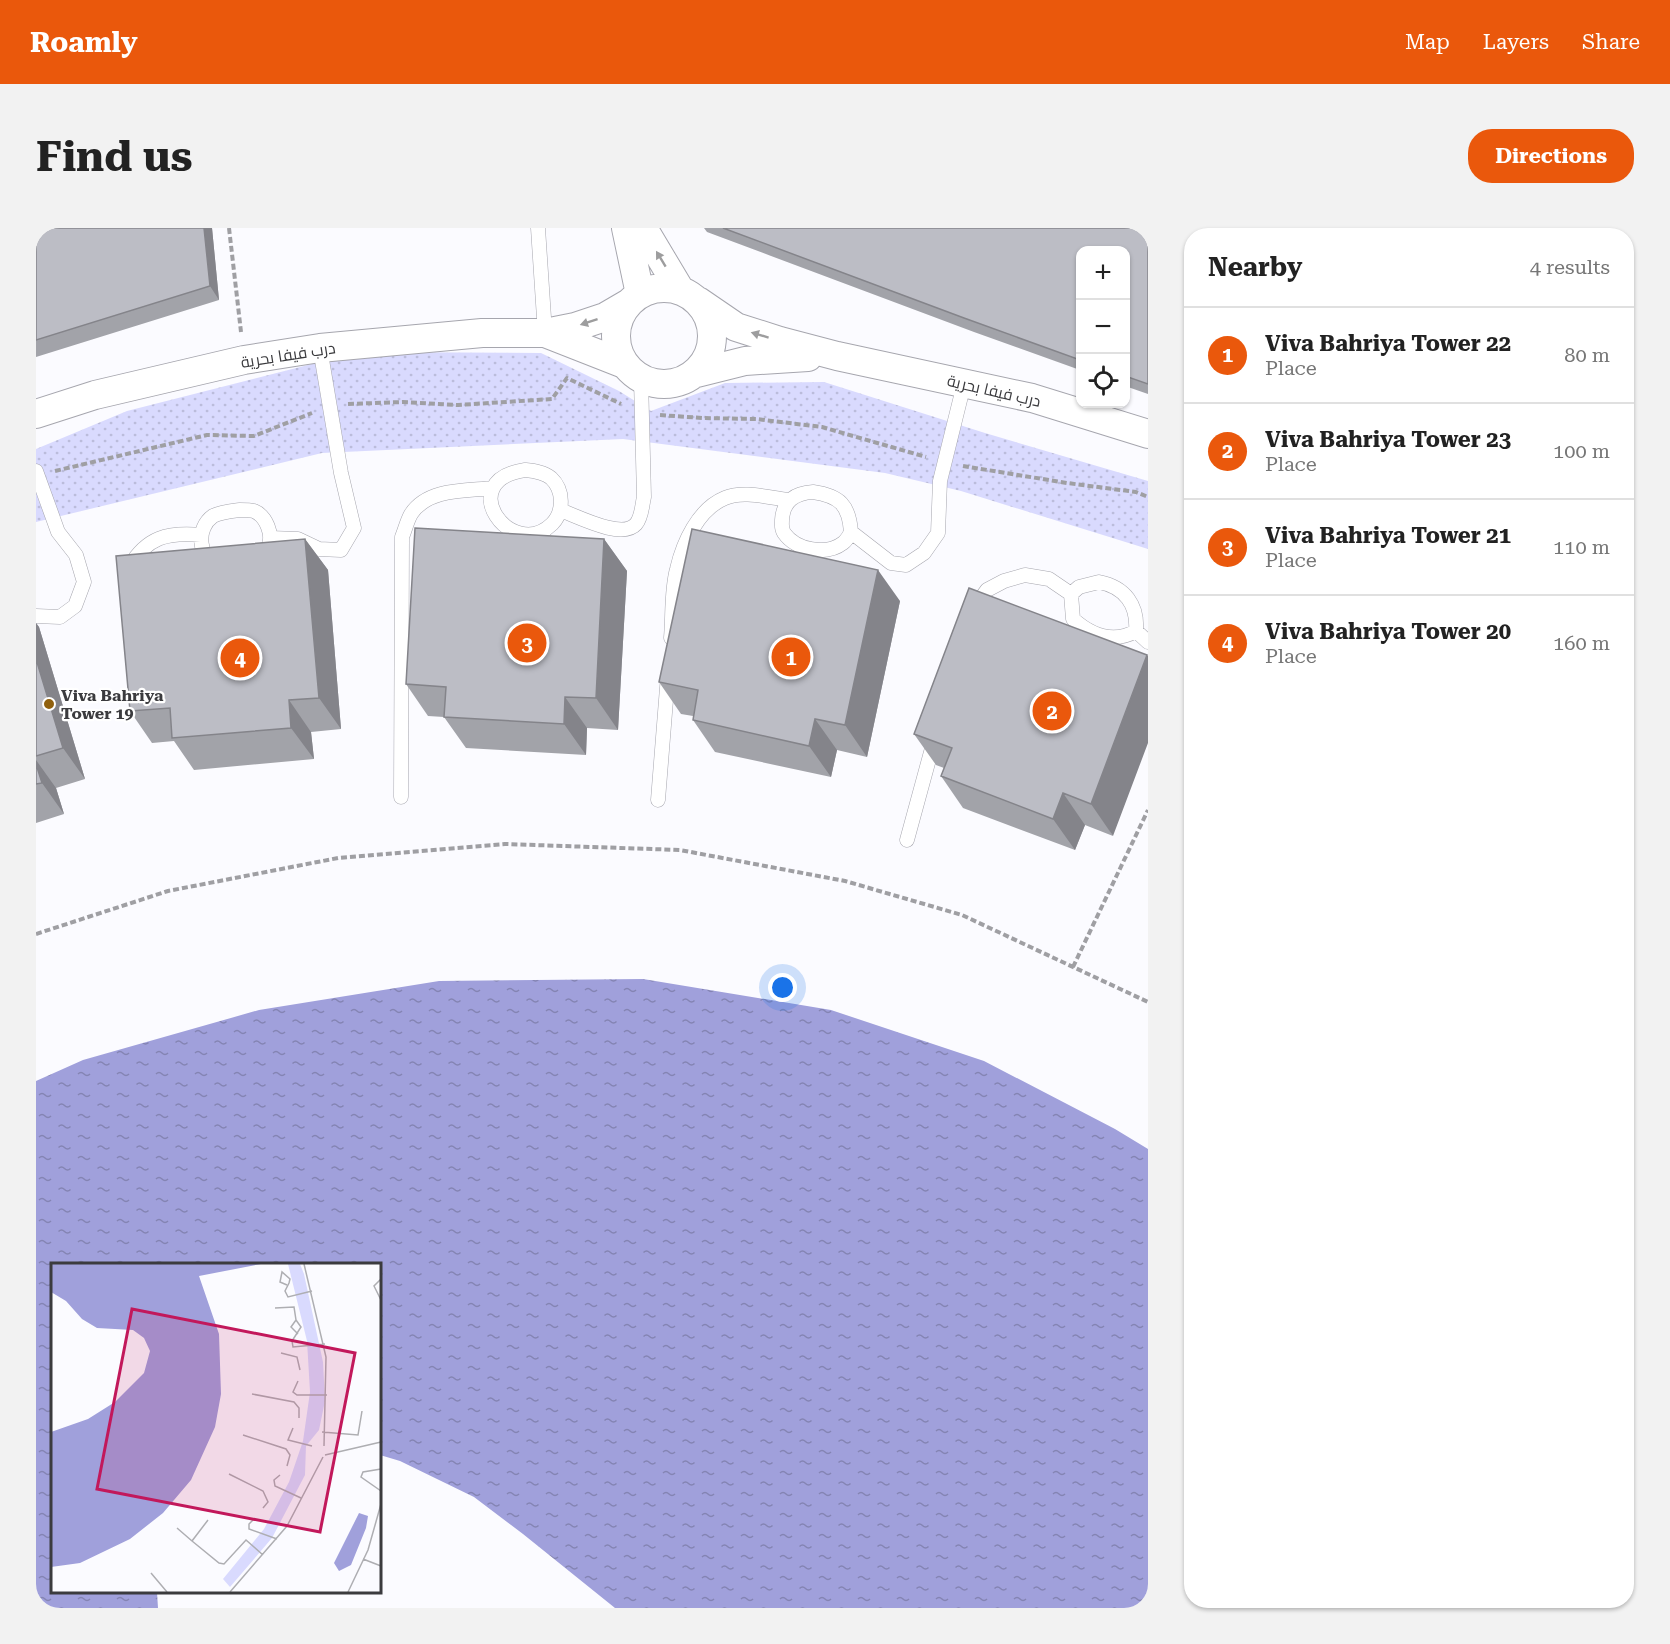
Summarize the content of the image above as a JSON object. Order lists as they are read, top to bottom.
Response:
{
  "streets": {
    "street": ["درب فيفا بحرية"]
  },
  "places": ["Viva Bahriya Tower 19"],
  "page": {
    "header": "Roamly",
    "nav": ["Map", "Layers", "Share"],
    "buttons": "Directions",
    "title": "Find us",
    "heading": ["Nearby", "4 results"],
    "map_buttons": ["+", "−"],
    "list": [
      {
        "mark": "1",
        "name": "Viva Bahriya Tower 22",
        "note": "Place",
        "value": "80 m"
      },
      {
        "mark": "2",
        "name": "Viva Bahriya Tower 23",
        "note": "Place",
        "value": "100 m"
      },
      {
        "mark": "3",
        "name": "Viva Bahriya Tower 21",
        "note": "Place",
        "value": "110 m"
      },
      {
        "mark": "4",
        "name": "Viva Bahriya Tower 20",
        "note": "Place",
        "value": "160 m"
      }
    ],
    "pins": [
      "3",
      "1",
      "4",
      "2"
    ]
  }
}
